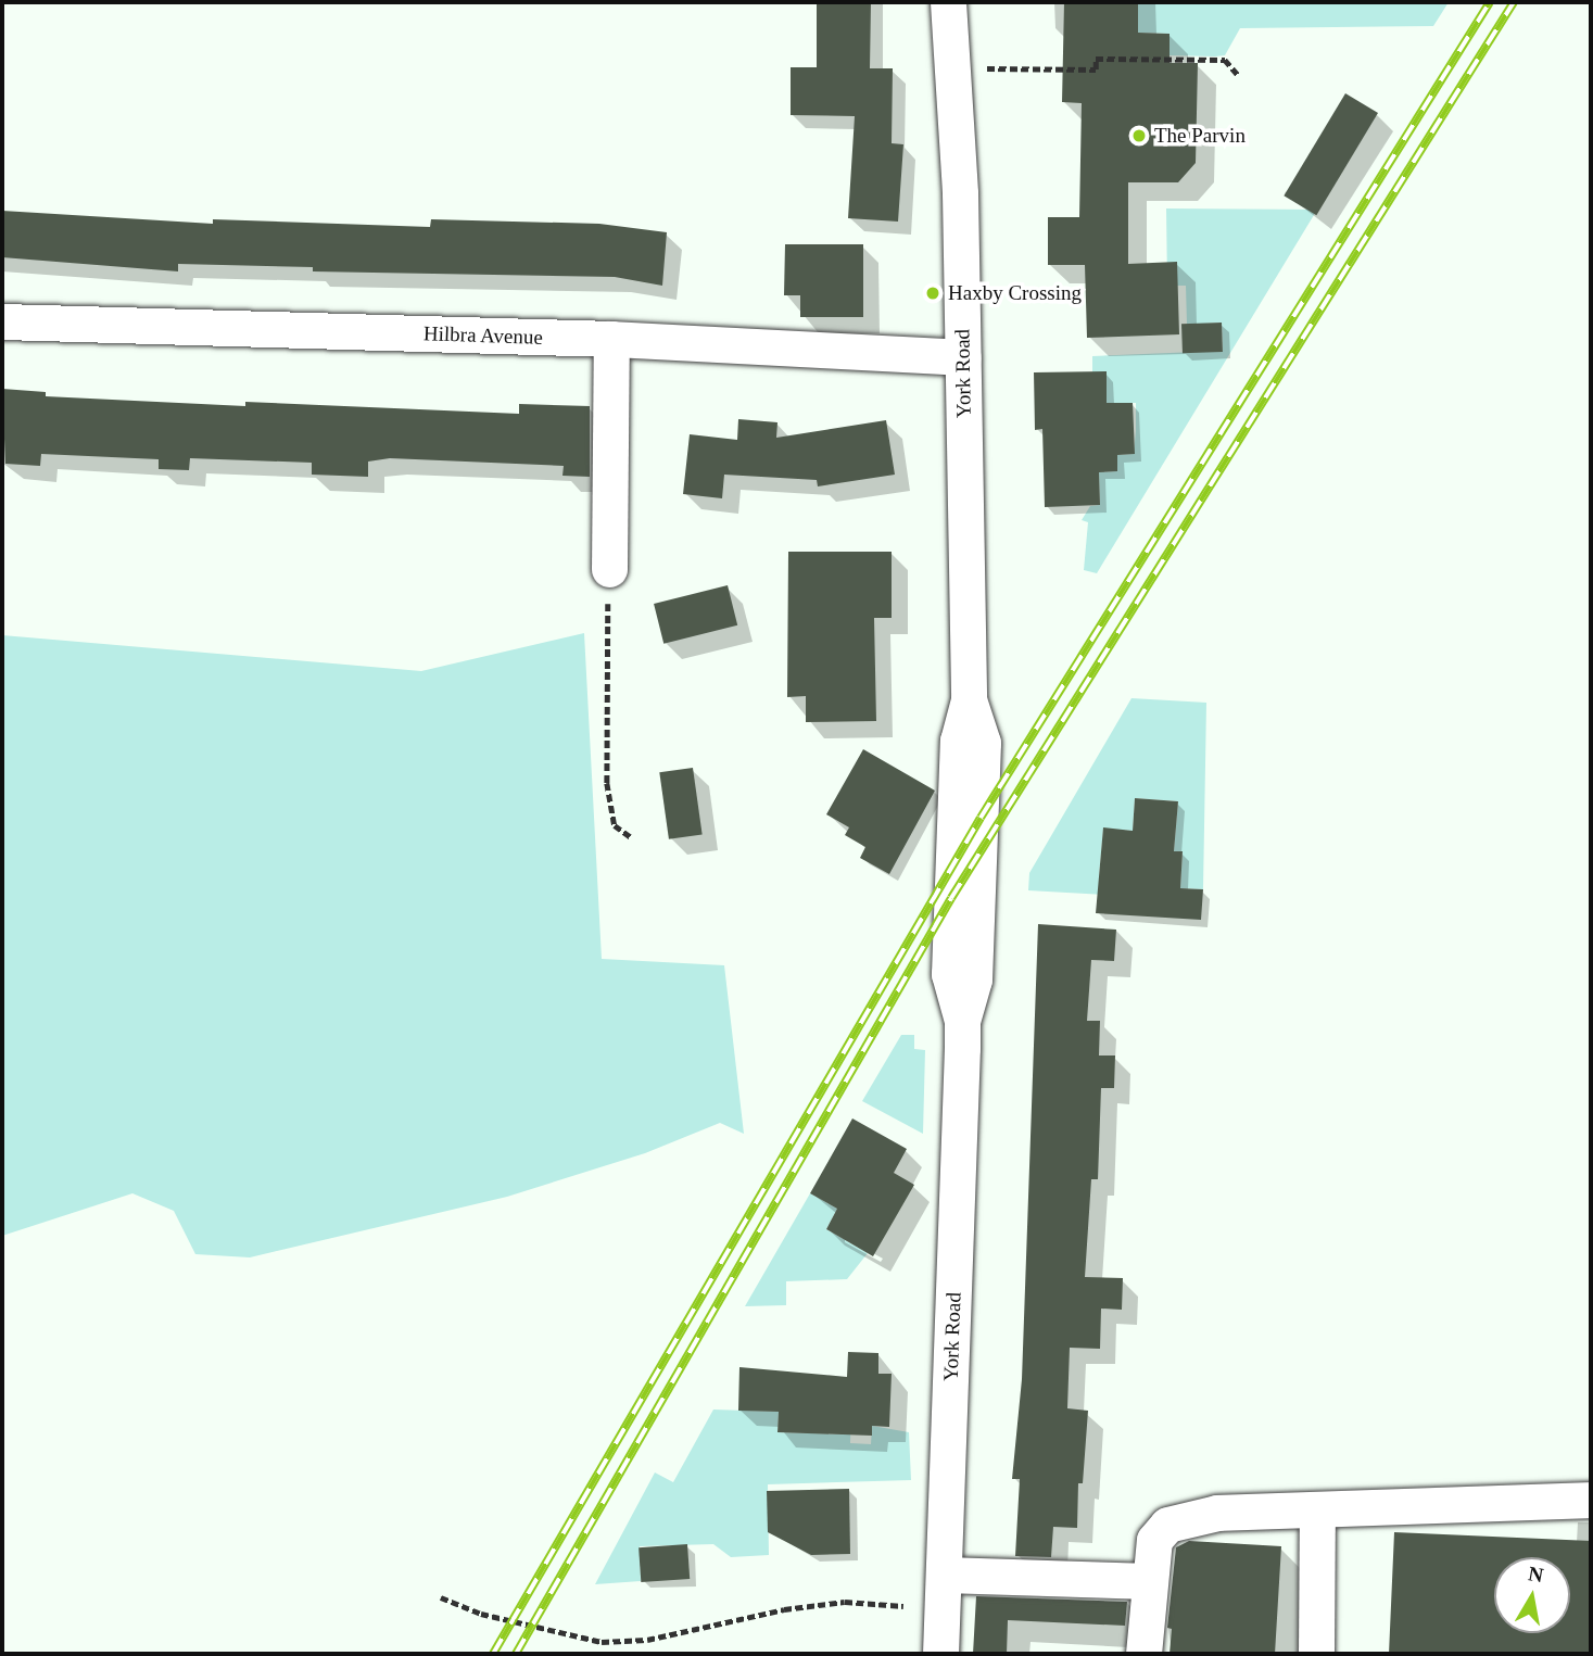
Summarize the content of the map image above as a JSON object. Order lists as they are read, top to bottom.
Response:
{
  "streets": {
    "street": ["Hilbra Avenue", "York Road"]
  },
  "crossings": [
    ["Hilbra Avenue", "York Road"]
  ],
  "places": ["The Parvin", "Haxby Crossing"],
  "north": "top"
}
